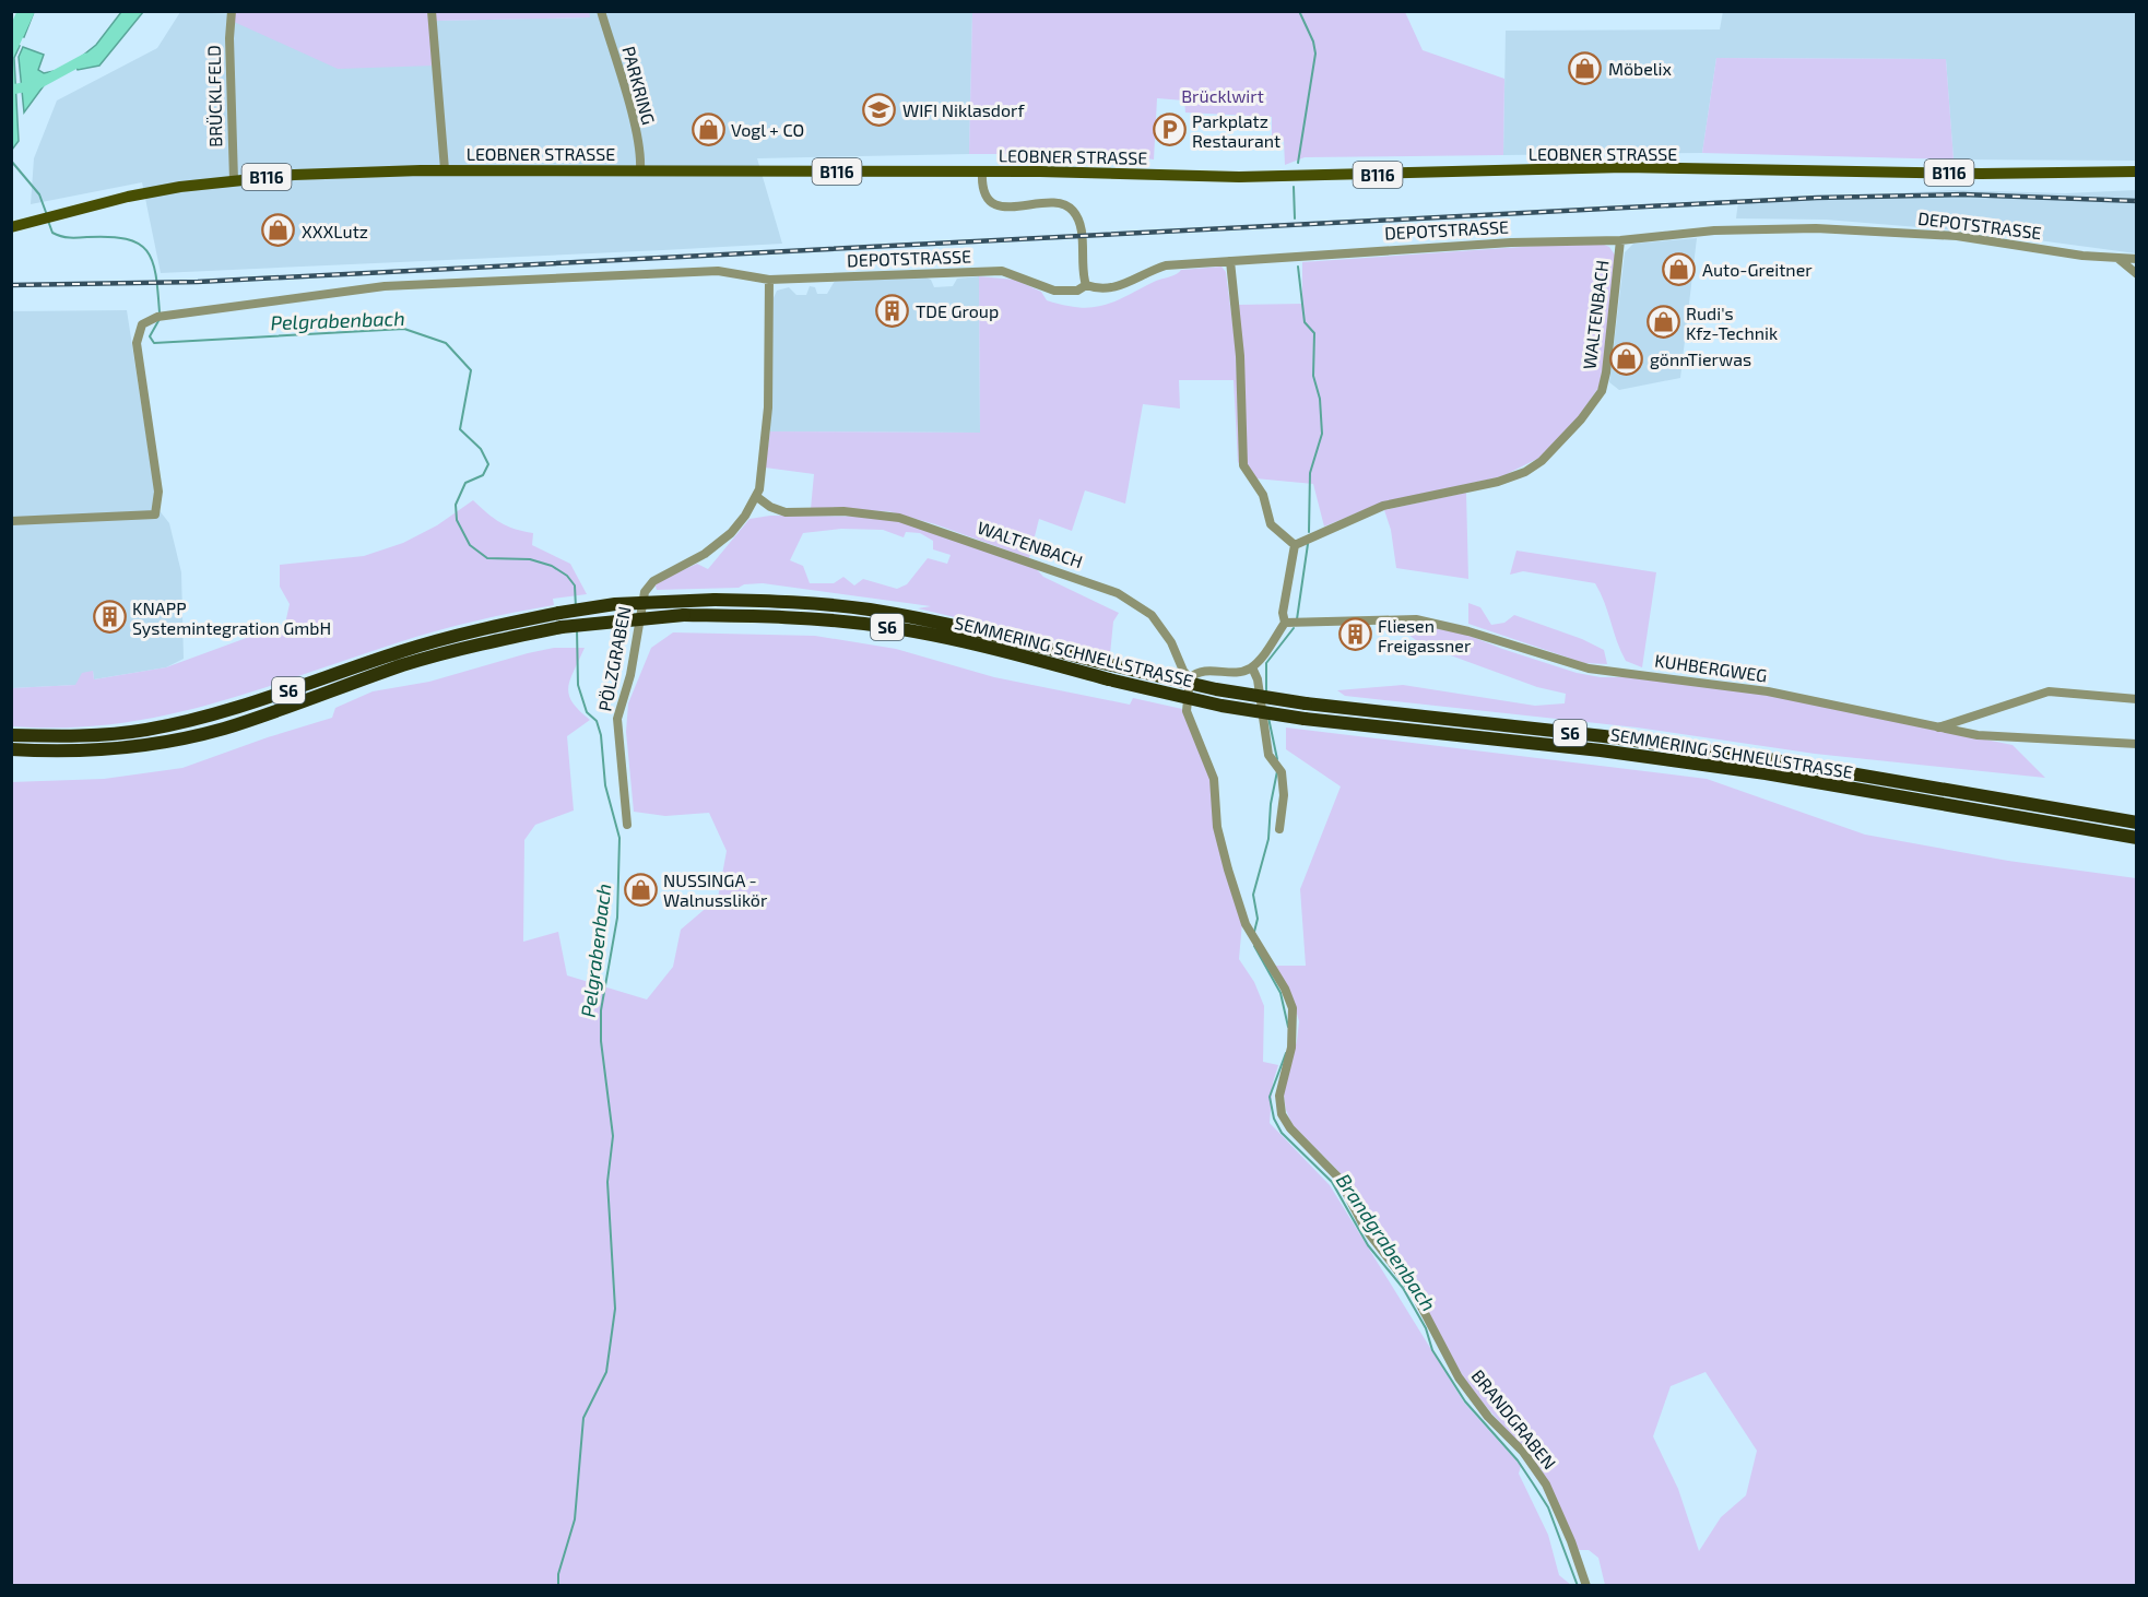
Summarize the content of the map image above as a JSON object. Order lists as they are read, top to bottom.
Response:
{
  "streets": {
    "highway": ["S6", "SEMMERING SCHNELLSTRASSE"],
    "main road": ["LEOBNER STRASSE", "B116"],
    "street": [
      "PARKRING",
      "BRÜCKLFELD",
      "DEPOTSTRASSE",
      "WALTENBACH",
      "PÖLZGRABEN",
      "KUHBERGWEG",
      "BRANDGRABEN"
    ]
  },
  "crossings": [
    ["PARKRING", "LEOBNER STRASSE"],
    ["BRÜCKLFELD", "LEOBNER STRASSE"],
    ["DEPOTSTRASSE", "WALTENBACH"],
    ["DEPOTSTRASSE", "PÖLZGRABEN"],
    ["WALTENBACH", "PÖLZGRABEN"],
    ["WALTENBACH", "BRANDGRABEN"]
  ],
  "water": ["Pelgrabenbach", "Brandgrabenbach"],
  "parks": ["Brücklwirt"],
  "places": {
    "shop": [
      "Möbelix",
      "Vogl + CO",
      "XXXLutz",
      "Auto-Greitner",
      "Rudi's Kfz-Technik",
      "gönnTierwas",
      "NUSSINGA - Walnusslikör"
    ],
    "school or university": ["WIFI Niklasdorf"],
    "parking": ["Parkplatz Restaurant"],
    "building": ["TDE Group", "KNAPP Systemintegration GmbH", "Fliesen Freigassner"]
  }
}
